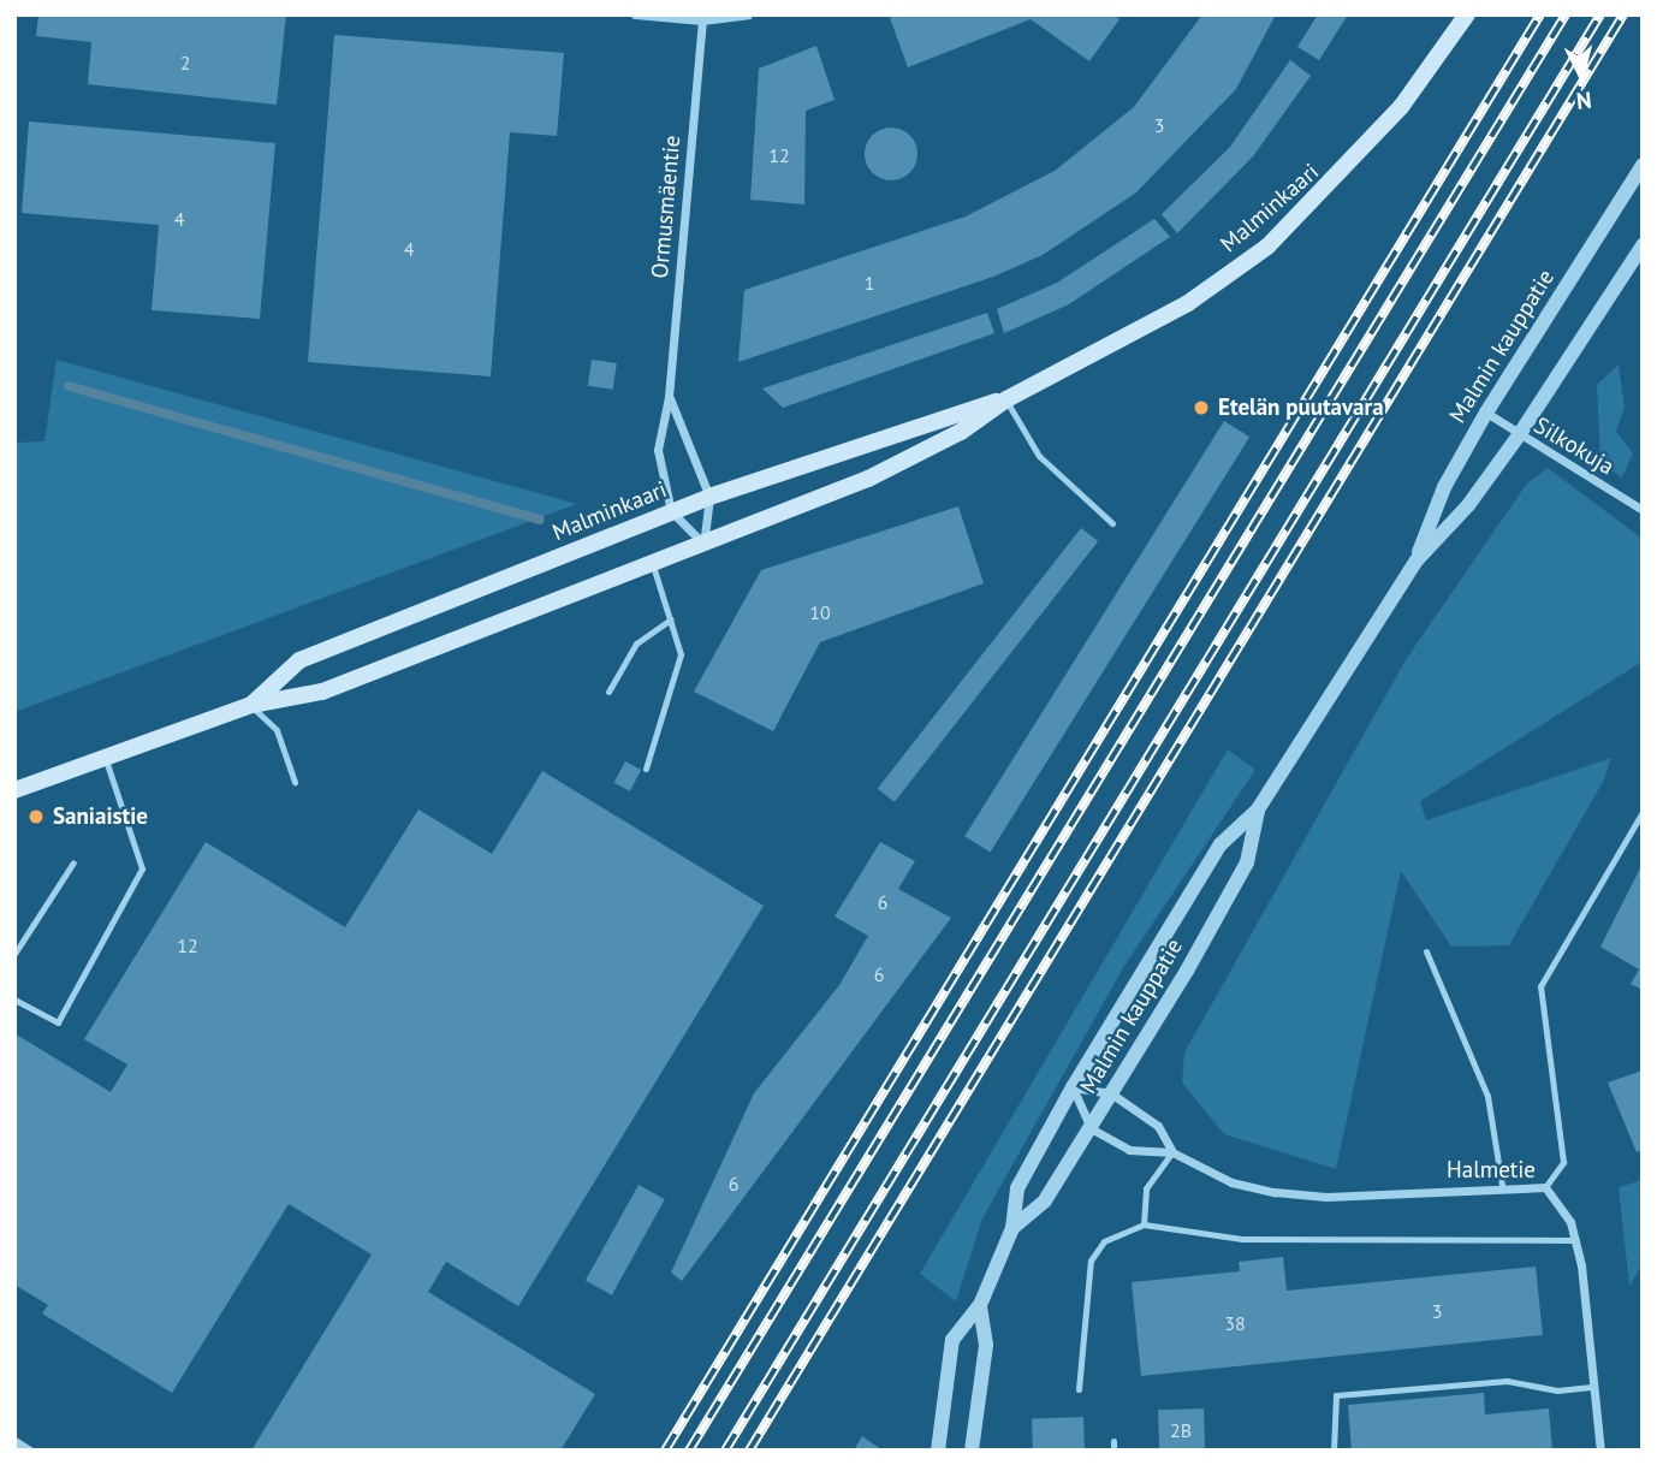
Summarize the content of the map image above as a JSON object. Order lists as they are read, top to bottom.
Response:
{
  "streets": {
    "main road": ["Malminkaari"],
    "street": [
      "Ormusmäentie",
      "Malmin kauppatie",
      "Silkokuja",
      "Halmetie"
    ]
  },
  "crossings": [
    ["Ormusmäentie", "Malminkaari"],
    ["Malmin kauppatie", "Silkokuja"],
    ["Malmin kauppatie", "Halmetie"]
  ],
  "places": ["Etelän puutavara", "Saniaistie"],
  "house_numbers": [
    "2",
    "3",
    "12",
    "4",
    "4",
    "1",
    "10",
    "6",
    "12",
    "6",
    "6",
    "3",
    "38",
    "2B"
  ],
  "north": "bottom"
}
